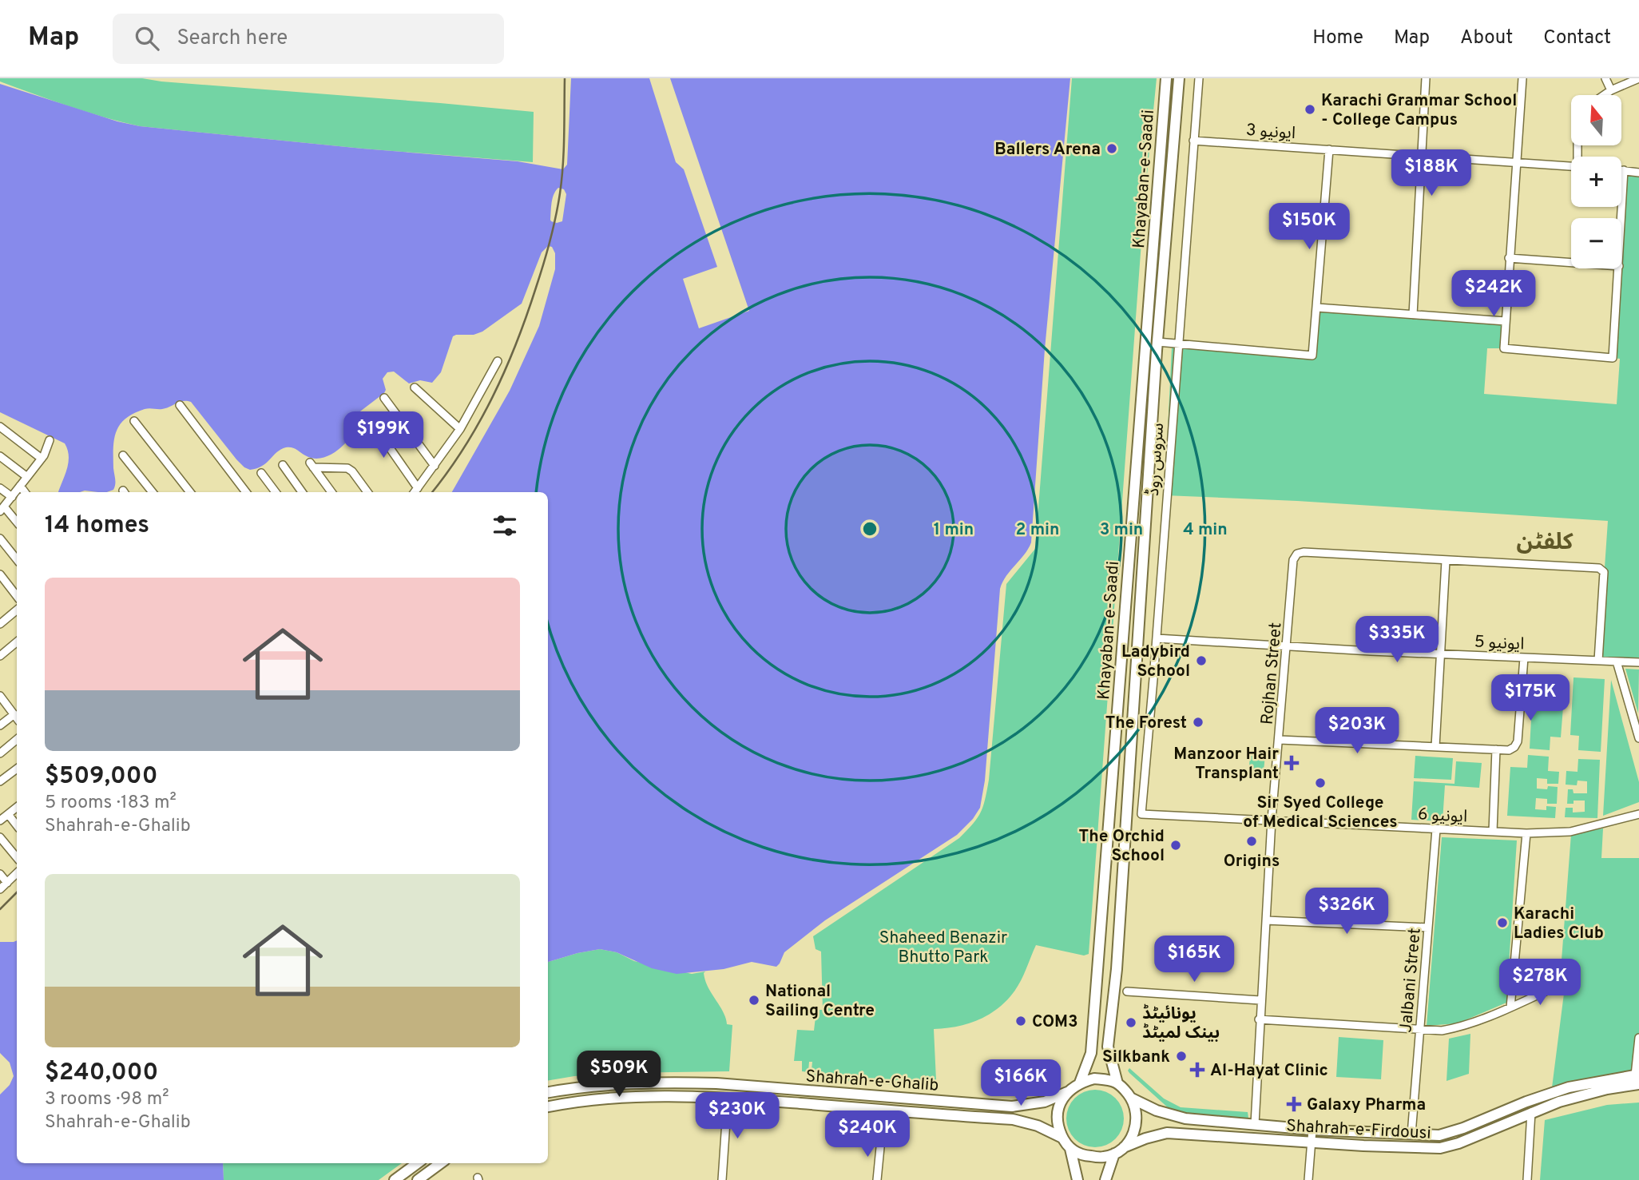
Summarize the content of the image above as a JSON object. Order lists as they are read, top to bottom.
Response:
{
  "streets": {
    "main road": ["Khayaban-e-Saadi", "Shahrah-e-Ghalib", "Shahrah-e-Firdousi"],
    "street": [
      "ایونیو 3",
      "سروس روڈ",
      "ایونیو 5",
      "Rojhan Street",
      "ایونیو 6",
      "Jalbani Street"
    ]
  },
  "crossings": [
    ["ایونیو 3", "سروس روڈ"],
    ["Khayaban-e-Saadi", "Shahrah-e-Ghalib"],
    ["Khayaban-e-Saadi", "Shahrah-e-Firdousi"],
    ["سروس روڈ", "ایونیو 5"],
    ["سروس روڈ", "ایونیو 6"],
    ["ایونیو 5", "Rojhan Street"],
    ["Rojhan Street", "ایونیو 6"],
    ["Rojhan Street", "Shahrah-e-Firdousi"],
    ["ایونیو 6", "Jalbani Street"],
    ["Jalbani Street", "Shahrah-e-Firdousi"],
    ["Shahrah-e-Ghalib", "Shahrah-e-Firdousi"]
  ],
  "districts": ["کلفٹن"],
  "parks": ["Shaheed Benazir Bhutto Park"],
  "places": {
    "other": [
      "Karachi Grammar School - College Campus",
      "Ballers Arena",
      "Ladybird School",
      "The Forest",
      "Sir Syed College of Medical Sciences",
      "Origins",
      "The Orchid School",
      "Karachi Ladies Club",
      "National Sailing Centre",
      "COM3",
      "یونائیٹڈ بینک لمیٹڈ",
      "Silkbank"
    ],
    "health": ["Manzoor Hair Transplant", "Al-Hayat Clinic", "Galaxy Pharma"]
  },
  "north": "top",
  "page": {
    "header": "Map",
    "search": "Search here",
    "nav": [
      "Home",
      "Map",
      "About",
      "Contact"
    ],
    "map_buttons": ["+", "−"],
    "price": [
      "$188K",
      "$150K",
      "$242K",
      "$199K",
      "$335K",
      "$175K",
      "$203K",
      "$326K",
      "$165K",
      "$278K",
      "$509K",
      "$166K",
      "$230K",
      "$240K"
    ],
    "heading": "14 homes",
    "list": [
      {
        "name": "$509,000",
        "note": "5 rooms · 183 m² · Shahrah-e-Ghalib"
      },
      {
        "name": "$240,000",
        "note": "3 rooms · 98 m² · Shahrah-e-Ghalib"
      }
    ]
  },
  "rings": [
    "1 min",
    "2 min",
    "3 min",
    "4 min"
  ]
}
